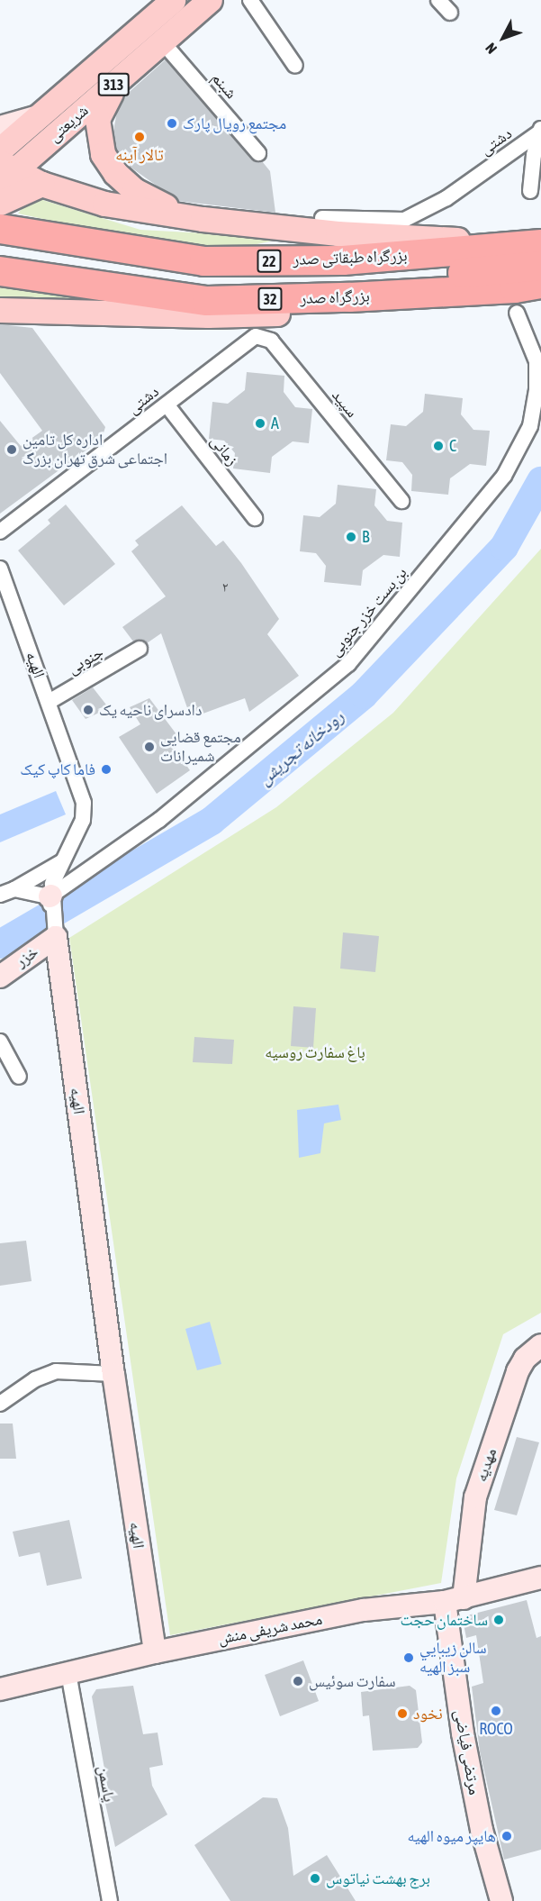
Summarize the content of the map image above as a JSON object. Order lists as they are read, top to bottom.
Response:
{
  "streets": {
    "highway": [
      "بزرگراه طبقاتی صدر",
      "22",
      "بزرگراه صدر",
      "32"
    ],
    "main road": ["313", "شریعتی"],
    "street": [
      "شبنم",
      "دشتی",
      "سپید",
      "زمانی",
      "بن بست خزر جنوبی",
      "جنوبی",
      "الهیه",
      "خزر",
      "مهدیه",
      "محمد شریفی منش",
      "مرتضی فیاضی",
      "یاسمن"
    ]
  },
  "crossings": [
    ["شبنم", "شریعتی"],
    ["دشتی", "سپید"],
    ["دشتی", "زمانی"],
    ["بن بست خزر جنوبی", "الهیه"],
    ["جنوبی", "الهیه"],
    ["الهیه", "خزر"],
    ["الهیه", "محمد شریفی منش"],
    ["مهدیه", "محمد شریفی منش"],
    ["مهدیه", "مرتضی فیاضی"],
    ["محمد شریفی منش", "مرتضی فیاضی"],
    ["محمد شریفی منش", "یاسمن"]
  ],
  "water": ["رودخانه تجریش"],
  "parks": ["باغ سفارت روسیه"],
  "places": [
    "مجتمع رویال پارک",
    "تالار آینه",
    "A",
    "C",
    "اداره کل تامین اجتماعی شرق تهران بزرگ",
    "B",
    "دادسرای ناحیه یک",
    "مجتمع قضایی شمیرانات",
    "فاما کاپ کیک",
    "ساختمان حجت",
    "سالن زيبايي سبز الهیه",
    "سفارت سوئیس",
    "ROCO",
    "نخود",
    "هایپر میوه الهیه",
    "برج بهشت نیاتوس"
  ],
  "house_numbers": ["۲"],
  "north": "bottom left"
}
